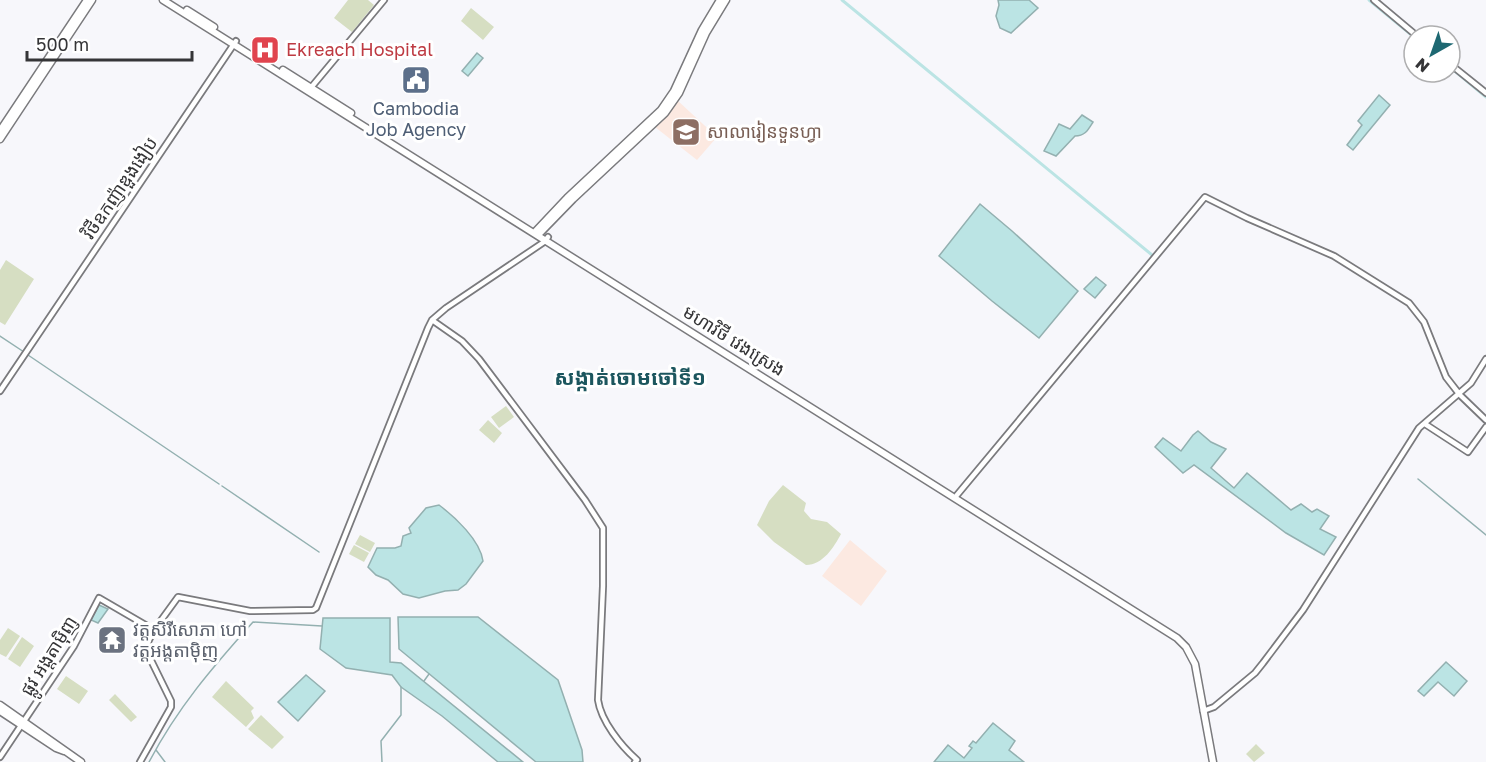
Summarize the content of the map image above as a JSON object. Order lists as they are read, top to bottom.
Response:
{
  "streets": {
    "main road": ["មហាវិថី វេងស្រេង"],
    "street": ["វិថីឧកញ៉ាឌួងងៀប", "ផ្លូវ អង្តតាម៉ិញ"]
  },
  "crossings": [
    ["វិថីឧកញ៉ាឌួងងៀប", "មហាវិថី វេងស្រេង"]
  ],
  "districts": ["សង្កាត់ចោមចៅទី១"],
  "places": {
    "hospital": ["Ekreach Hospital"],
    "public building": ["Cambodia Job Agency"],
    "school or university": ["សាលារៀនទួនហ្វា"],
    "temple": ["វត្តសិរីសោភា ហៅ វត្តអង្តតាម៉ិញ"]
  },
  "scale_bar": "500 m",
  "north": "bottom left"
}
